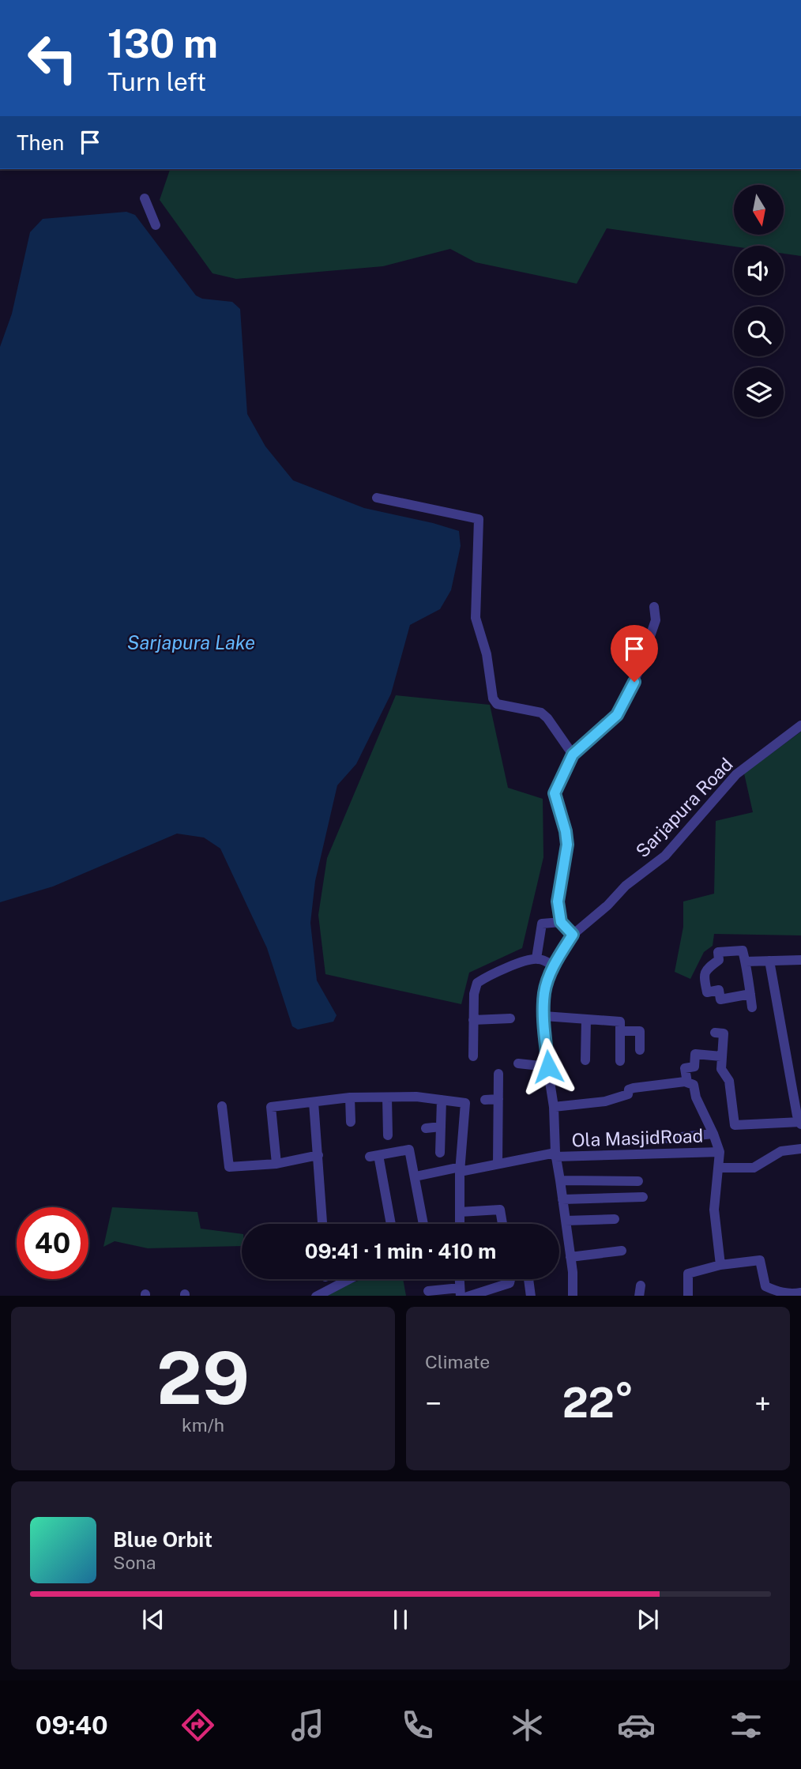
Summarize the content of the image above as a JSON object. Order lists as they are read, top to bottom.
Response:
{
  "streets": {
    "street": ["Sarjapura Road", "Ola MasjidRoad"]
  },
  "crossings": [
    ["Sarjapura Road", "Ola MasjidRoad"]
  ],
  "water": ["Sarjapura Lake"],
  "north": "bottom",
  "page": {
    "turn": ["130 m", "Turn left"],
    "then": "Then",
    "limit": "40",
    "trip": "09:41 · 1 min · 410 m",
    "tile": [
      ["29", "km/h"],
      "Climate"
    ],
    "heat": ["−", "22°", "+"],
    "song": ["Blue Orbit", "Sona"],
    "tabs": "09:40"
  }
}
